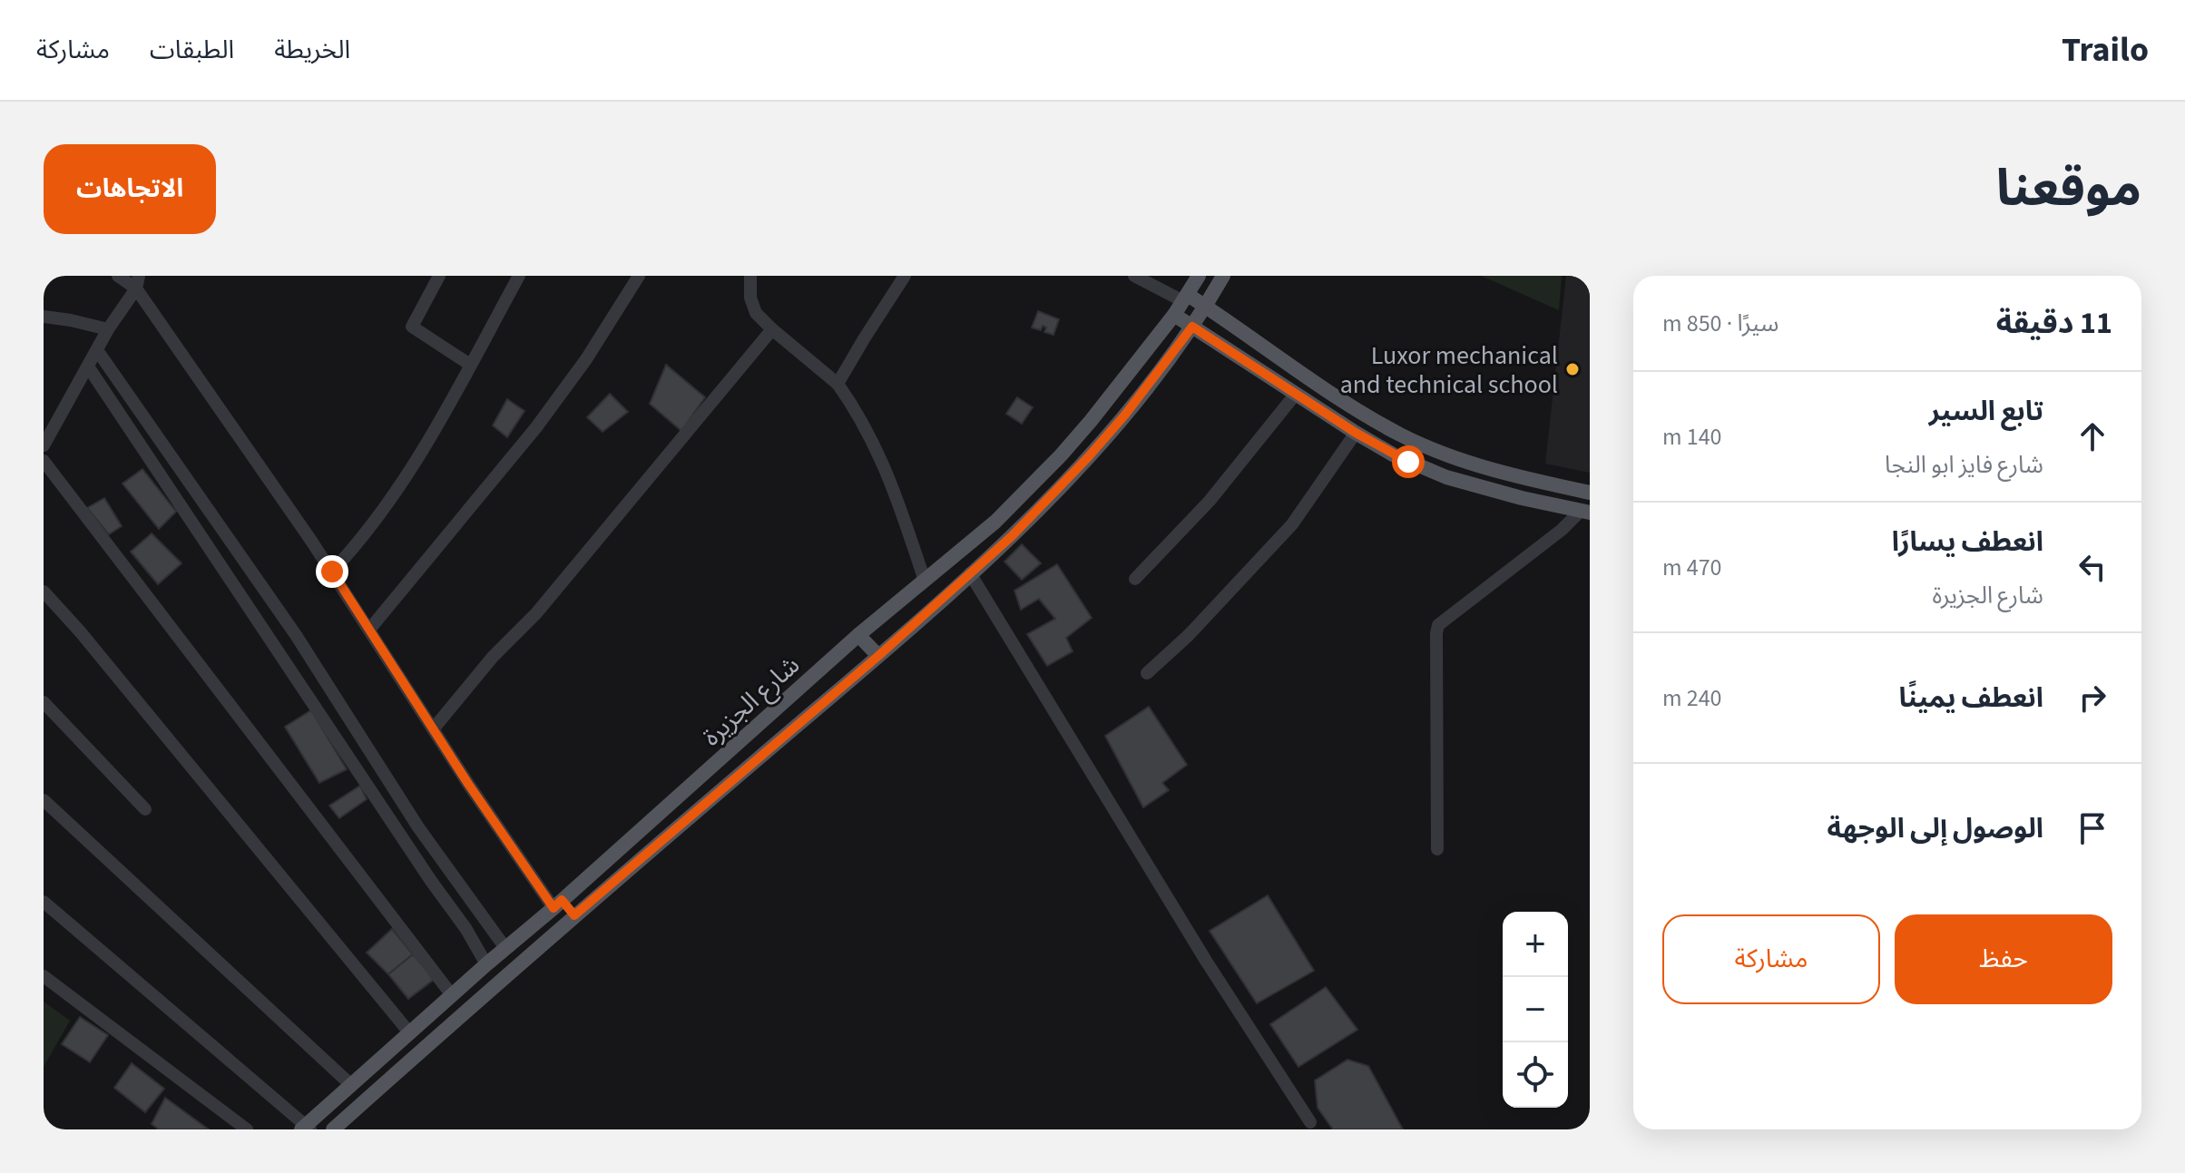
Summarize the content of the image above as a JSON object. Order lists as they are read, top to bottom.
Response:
{
  "streets": {
    "main road": ["شارع الجزيرة"]
  },
  "places": ["Luxor mechanical and technical school"],
  "page": {
    "header": "Trailo",
    "nav": ["الخريطة", "الطبقات", "مشاركة"],
    "title": "موقعنا",
    "buttons": [
      "الاتجاهات",
      ["حفظ", "مشاركة"]
    ],
    "heading": ["11 دقيقة", "سيرًا · 850 m"],
    "list": [
      ["تابع السير", "شارع فايز ابو النجا", "140 m"],
      ["انعطف يسارًا", "شارع الجزيرة", "470 m"],
      ["انعطف يمينًا", "240 m"],
      "الوصول إلى الوجهة"
    ],
    "map_buttons": ["+", "−"]
  }
}
